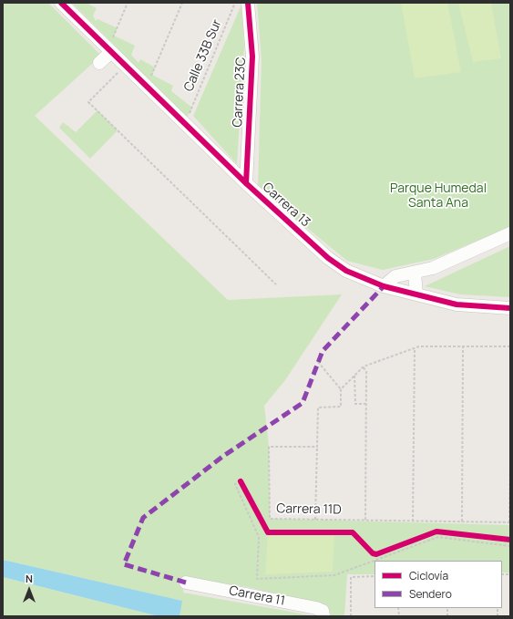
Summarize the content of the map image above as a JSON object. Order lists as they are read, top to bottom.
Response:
{
  "streets": {
    "street": ["Carrera 23C", "Carrera 13", "Carrera 11"],
    "path": ["Calle 33B Sur", "Carrera 11D"]
  },
  "crossings": [
    ["Carrera 23C", "Carrera 13"]
  ],
  "parks": ["Parque Humedal Santa Ana"],
  "legend": ["Ciclovía", "Sendero"],
  "north": "top"
}
